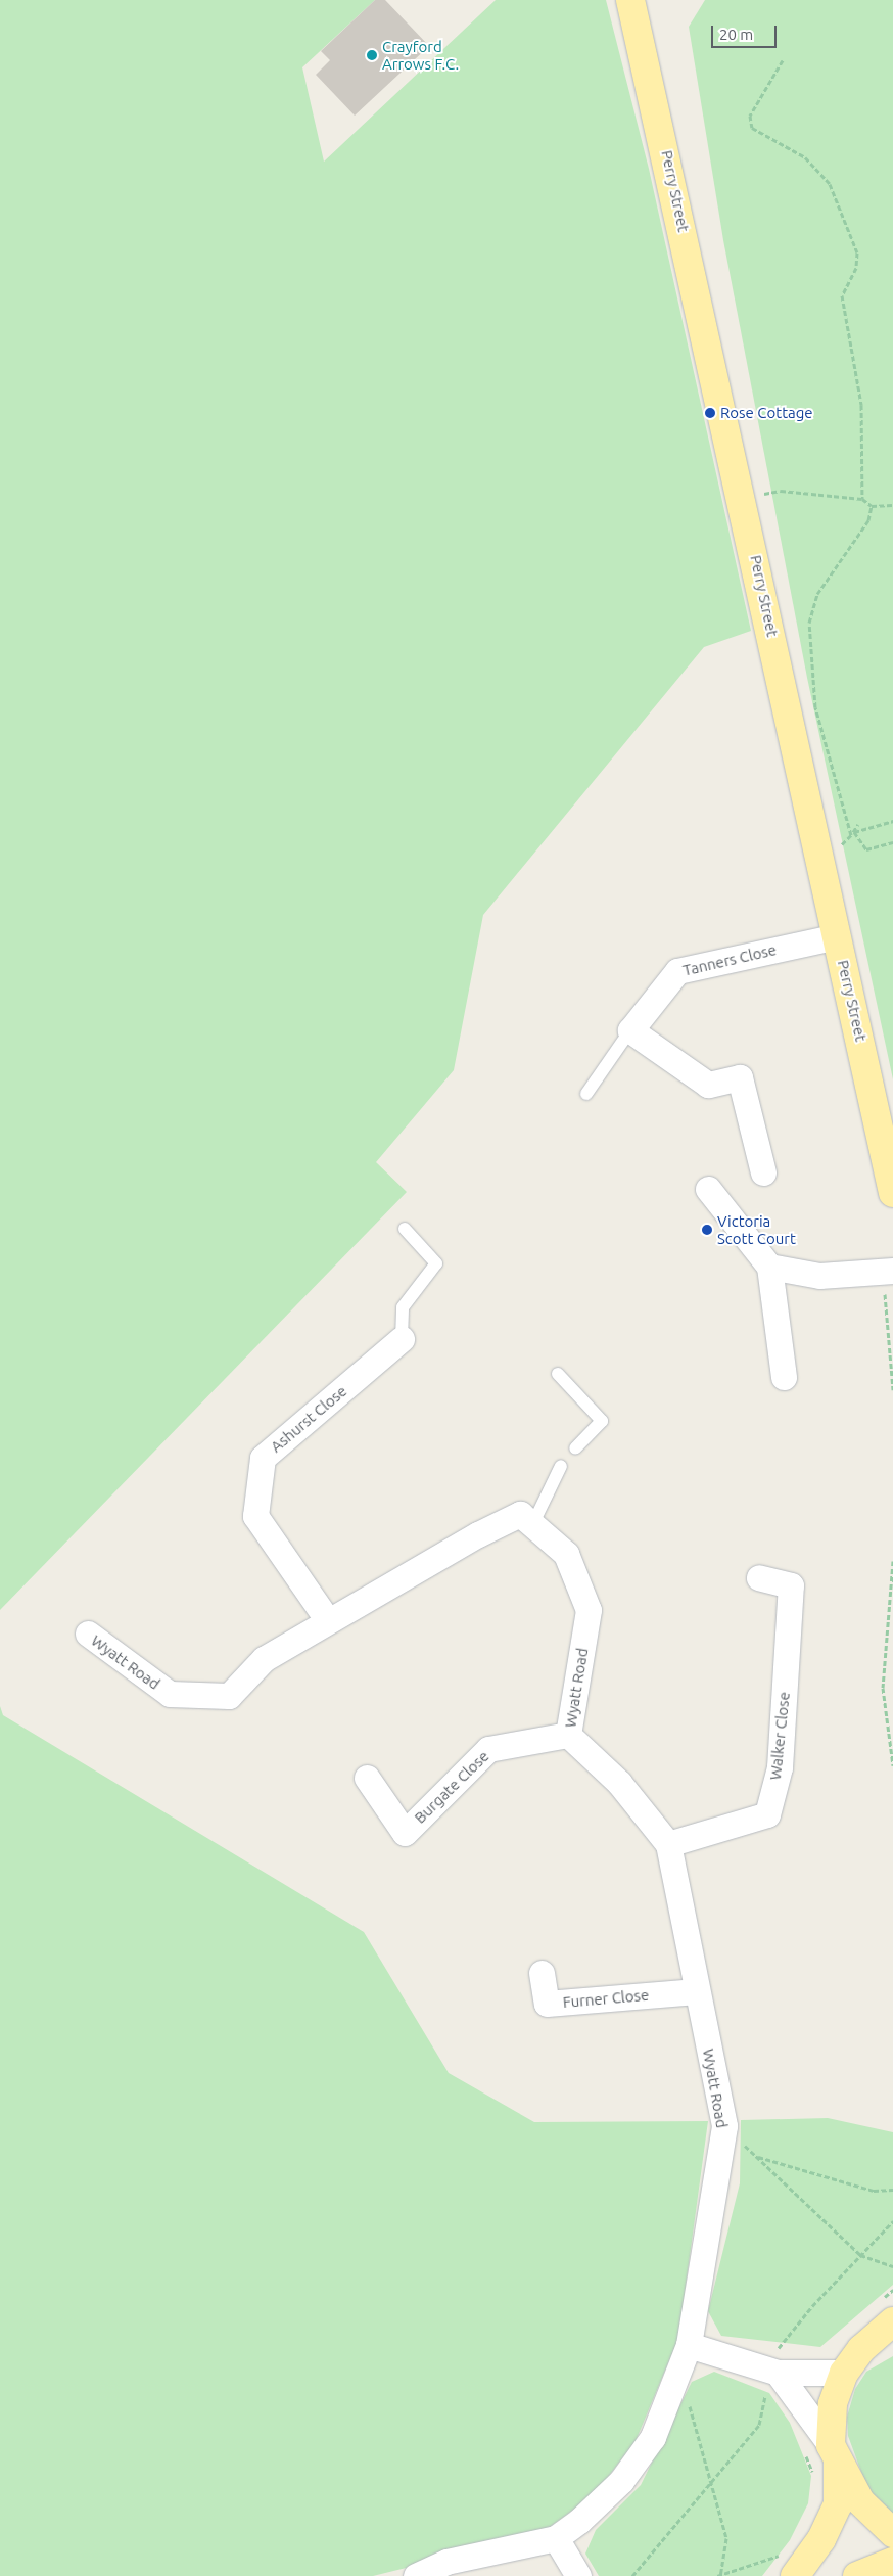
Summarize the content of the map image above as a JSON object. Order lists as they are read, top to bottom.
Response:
{
  "streets": {
    "main road": ["Perry Street"],
    "street": [
      "Tanners Close",
      "Ashurst Close",
      "Wyatt Road",
      "Walker Close",
      "Burgate Close",
      "Furner Close"
    ]
  },
  "crossings": [
    ["Perry Street", "Tanners Close"],
    ["Ashurst Close", "Wyatt Road"],
    ["Wyatt Road", "Walker Close"],
    ["Wyatt Road", "Burgate Close"],
    ["Wyatt Road", "Furner Close"]
  ],
  "places": ["Crayford Arrows F.C.", "Rose Cottage", "Victoria Scott Court"],
  "scale_bar": "20 m"
}
